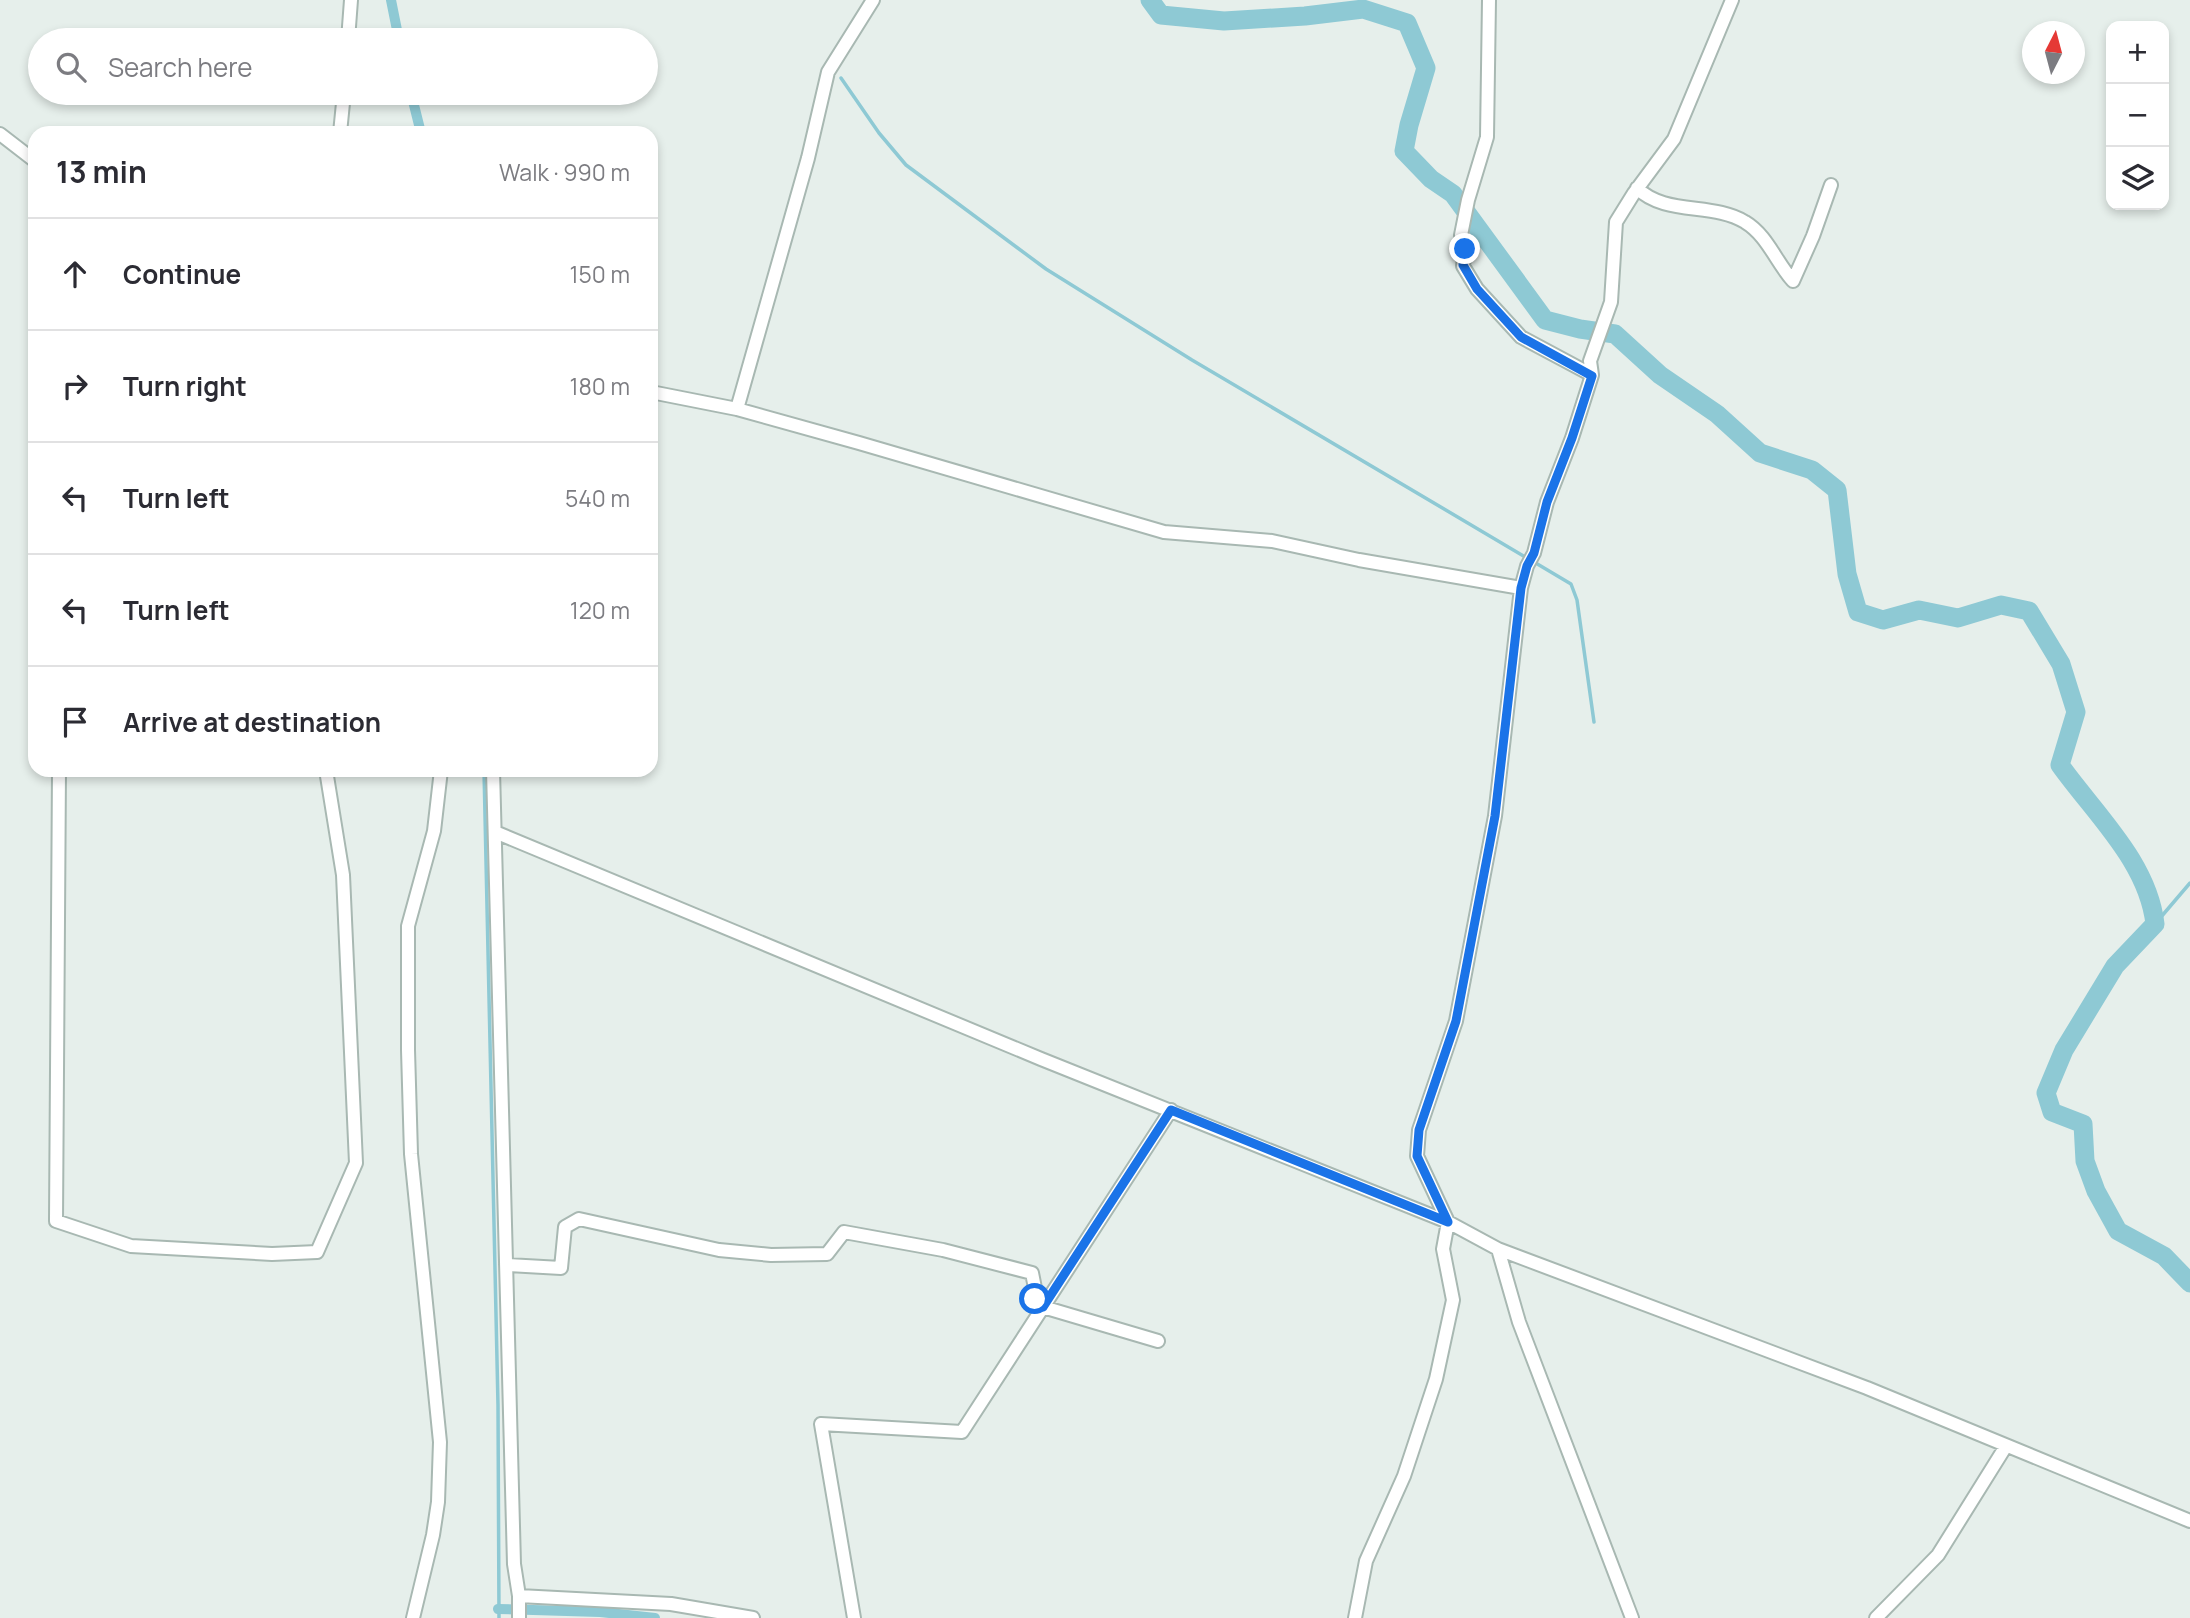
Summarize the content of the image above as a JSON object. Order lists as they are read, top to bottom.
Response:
{
  "north": "top",
  "page": {
    "map_buttons": ["+", "−"],
    "search": "Search here",
    "heading": ["13 min", "Walk · 990 m"],
    "list": [
      ["Continue", "150 m"],
      ["Turn right", "180 m"],
      ["Turn left", "540 m"],
      ["Turn left", "120 m"],
      "Arrive at destination"
    ]
  }
}
